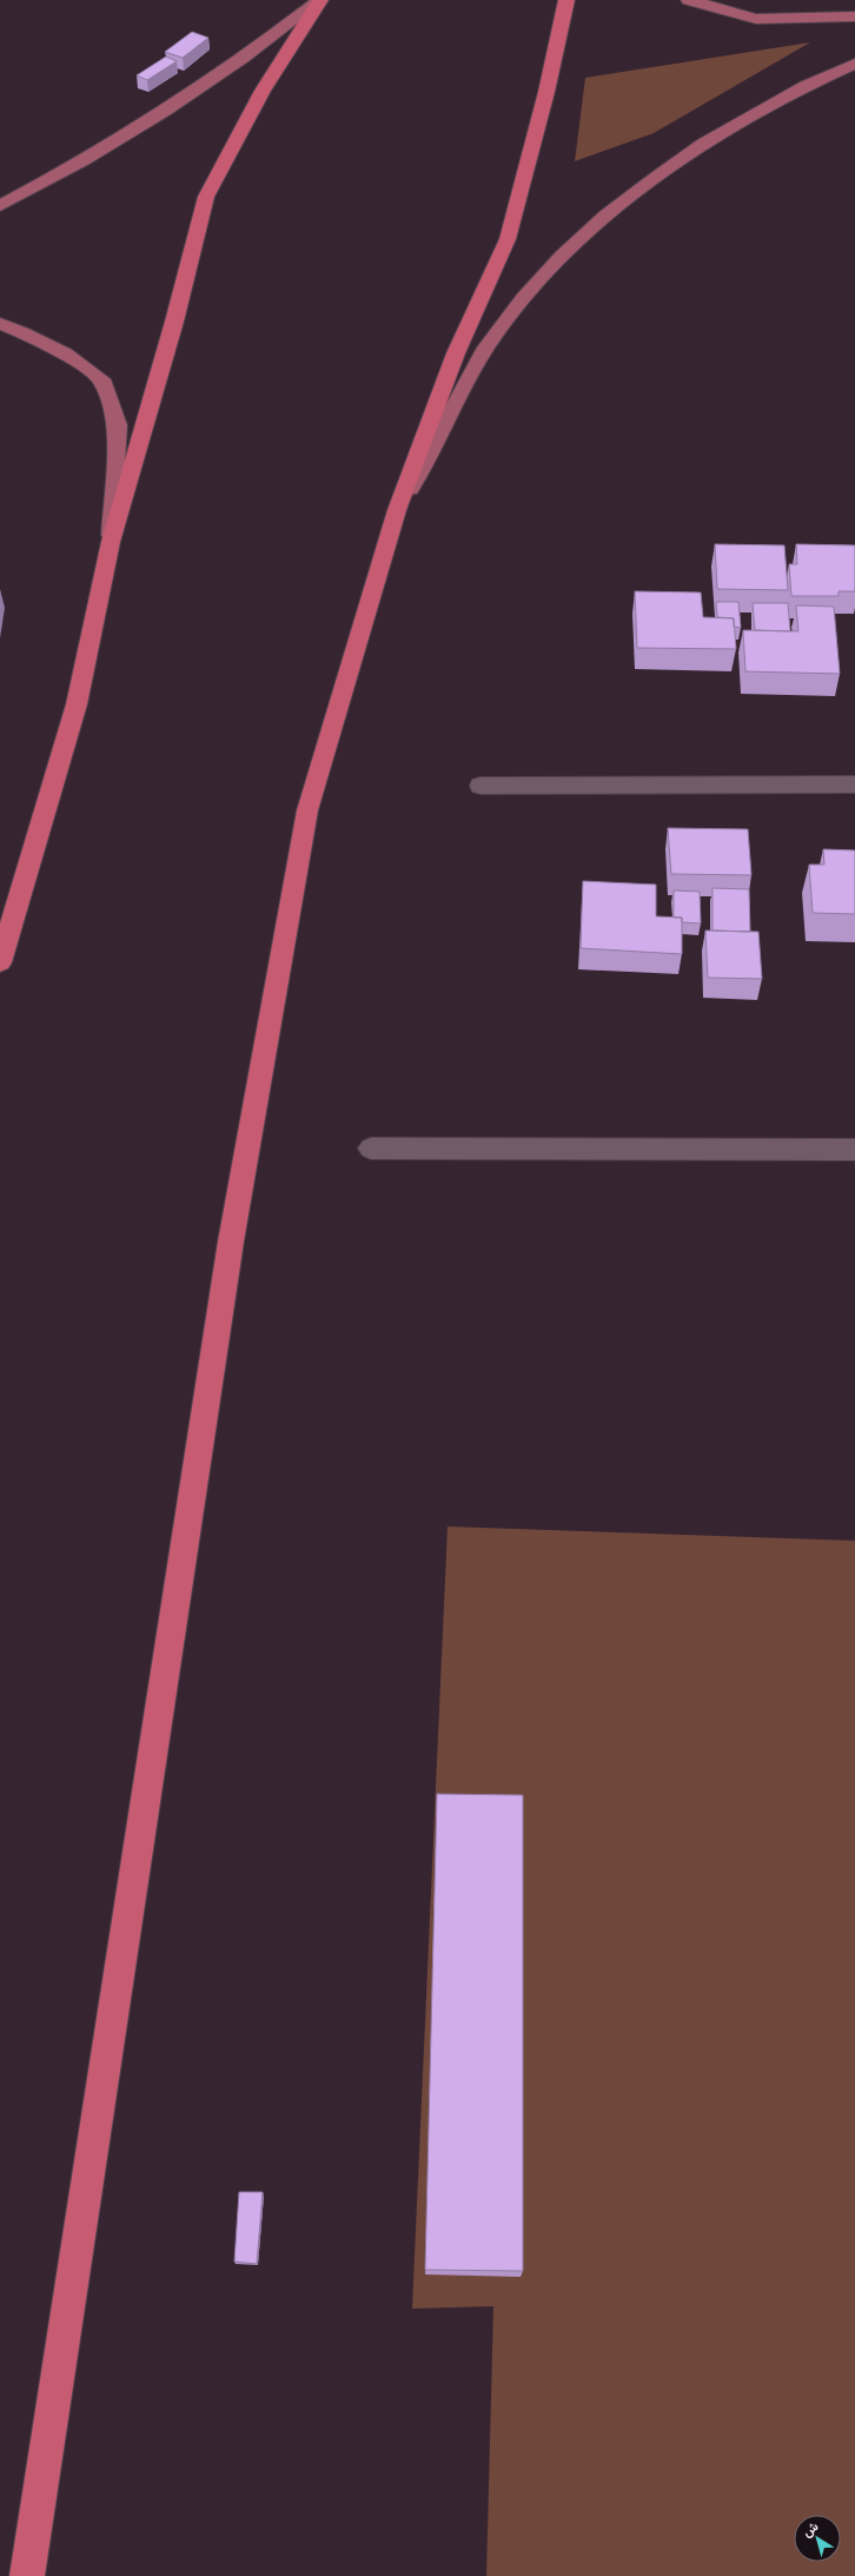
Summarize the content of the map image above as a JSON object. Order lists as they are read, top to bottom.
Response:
{
  "north": "top left"
}
